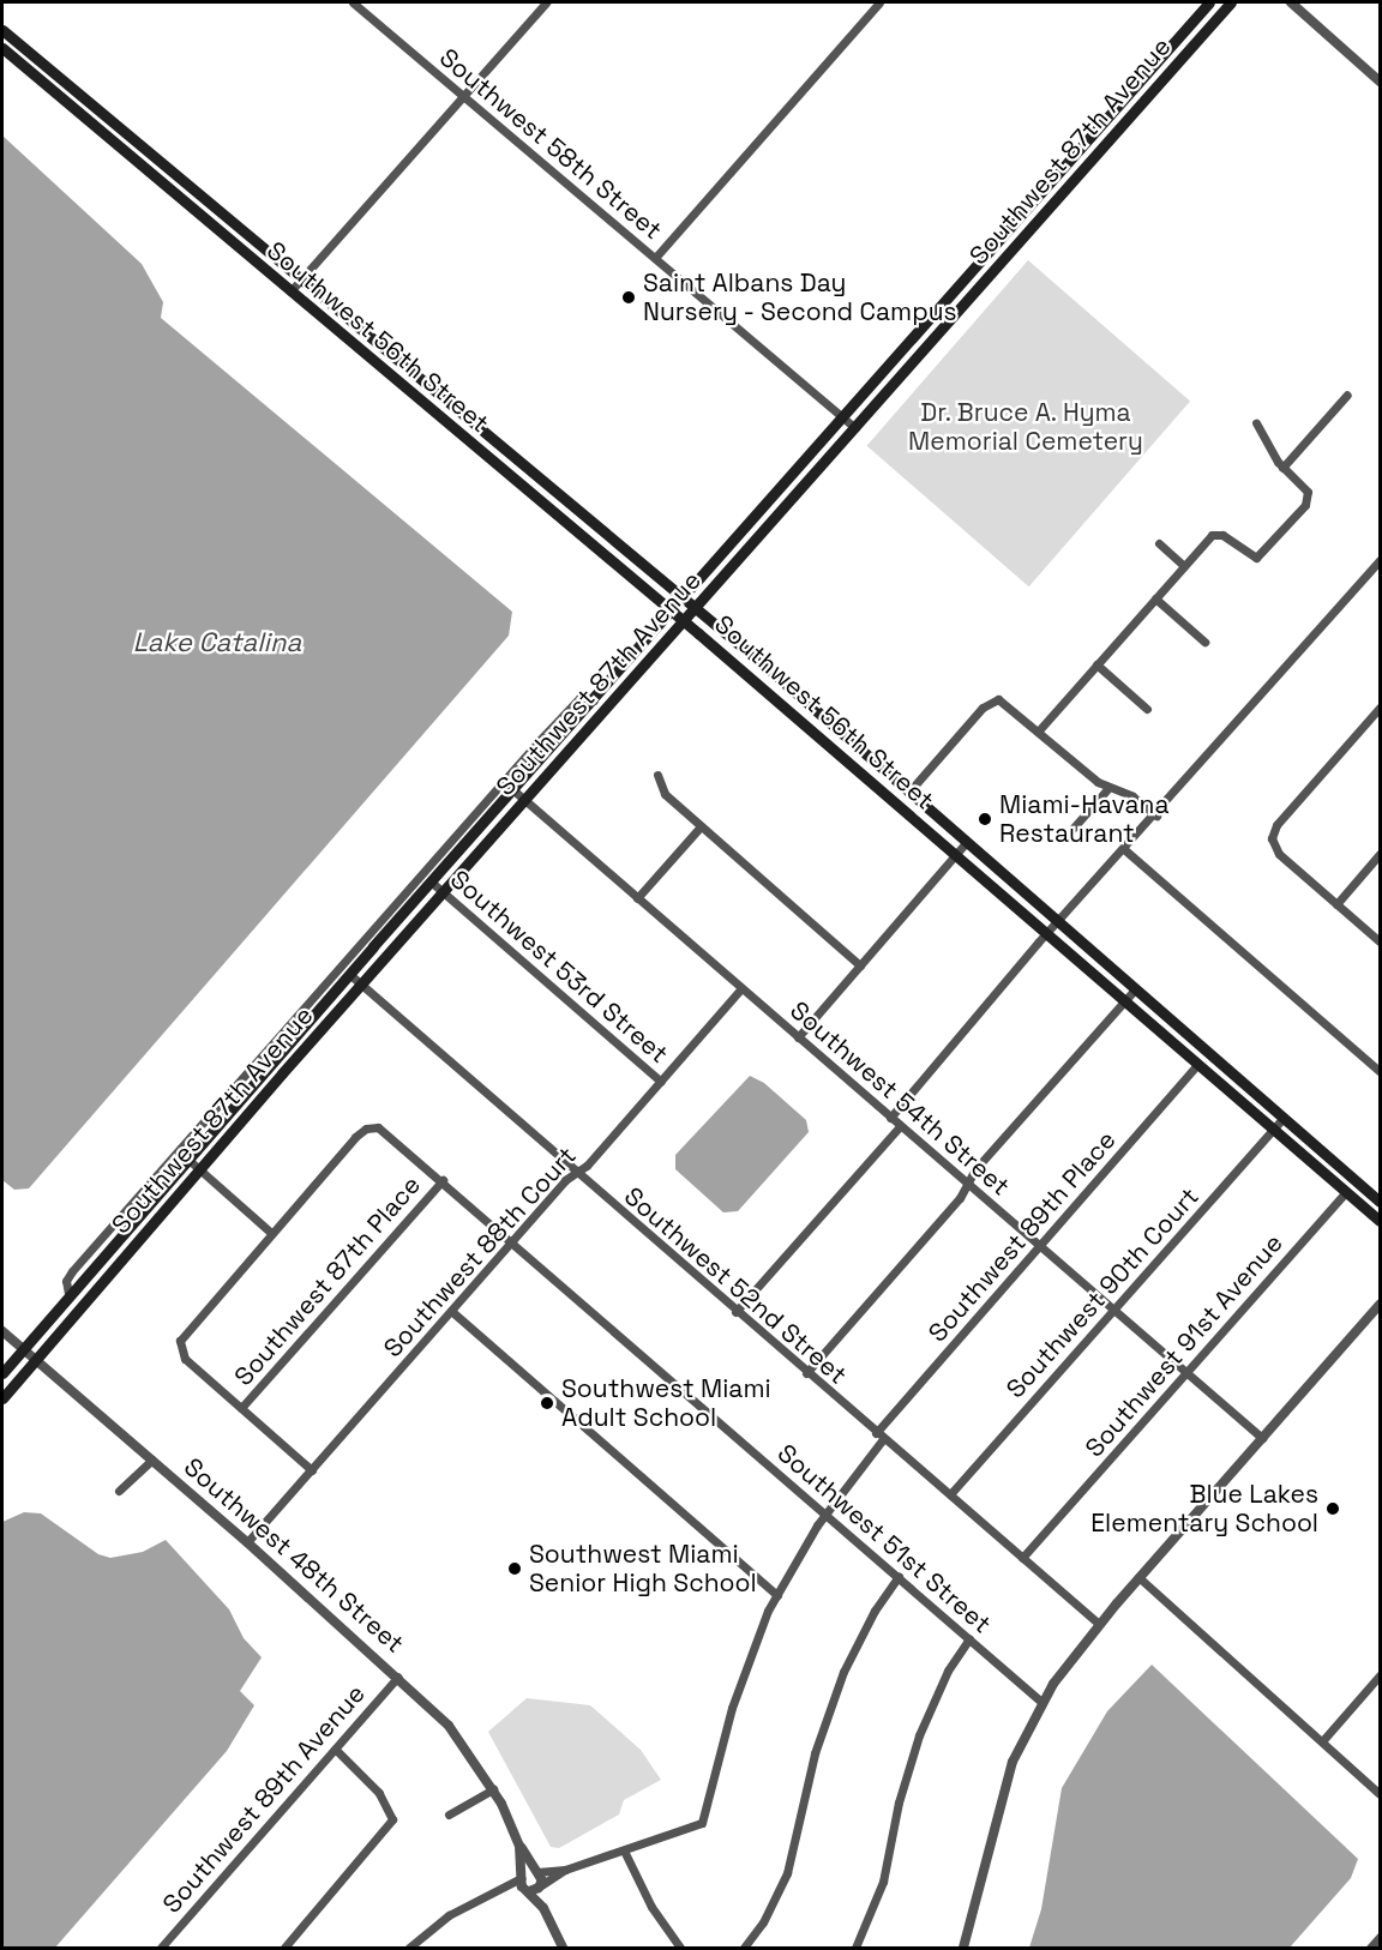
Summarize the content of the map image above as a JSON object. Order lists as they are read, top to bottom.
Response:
{
  "streets": {
    "main road": ["Southwest 87th Avenue", "Southwest 56th Street"],
    "street": [
      "Southwest 58th Street",
      "Southwest 53rd Street",
      "Southwest 54th Street",
      "Southwest 89th Place",
      "Southwest 88th Court",
      "Southwest 87th Place",
      "Southwest 52nd Street",
      "Southwest 90th Court",
      "Southwest 91st Avenue",
      "Southwest 51st Street",
      "Southwest 48th Street",
      "Southwest 89th Avenue"
    ]
  },
  "crossings": [
    ["Southwest 58th Street", "Southwest 87th Avenue"],
    ["Southwest 87th Avenue", "Southwest 56th Street"],
    ["Southwest 87th Avenue", "Southwest 53rd Street"],
    ["Southwest 87th Avenue", "Southwest 54th Street"],
    ["Southwest 87th Avenue", "Southwest 52nd Street"],
    ["Southwest 87th Avenue", "Southwest 48th Street"],
    ["Southwest 56th Street", "Southwest 89th Place"],
    ["Southwest 56th Street", "Southwest 90th Court"],
    ["Southwest 56th Street", "Southwest 91st Avenue"],
    ["Southwest 53rd Street", "Southwest 88th Court"],
    ["Southwest 54th Street", "Southwest 89th Place"],
    ["Southwest 54th Street", "Southwest 88th Court"],
    ["Southwest 54th Street", "Southwest 90th Court"],
    ["Southwest 54th Street", "Southwest 91st Avenue"],
    ["Southwest 89th Place", "Southwest 52nd Street"],
    ["Southwest 89th Place", "Southwest 51st Street"],
    ["Southwest 89th Place", "Southwest 48th Street"],
    ["Southwest 88th Court", "Southwest 52nd Street"],
    ["Southwest 88th Court", "Southwest 51st Street"],
    ["Southwest 88th Court", "Southwest 48th Street"],
    ["Southwest 87th Place", "Southwest 51st Street"],
    ["Southwest 52nd Street", "Southwest 90th Court"],
    ["Southwest 52nd Street", "Southwest 91st Avenue"],
    ["Southwest 48th Street", "Southwest 89th Avenue"]
  ],
  "water": ["Lake Catalina"],
  "parks": ["Dr. Bruce A. Hyma Memorial Cemetery"],
  "places": [
    "Saint Albans Day Nursery - Second Campus",
    "Miami-Havana Restaurant",
    "Southwest Miami Adult School",
    "Blue Lakes Elementary School",
    "Southwest Miami Senior High School"
  ]
}
